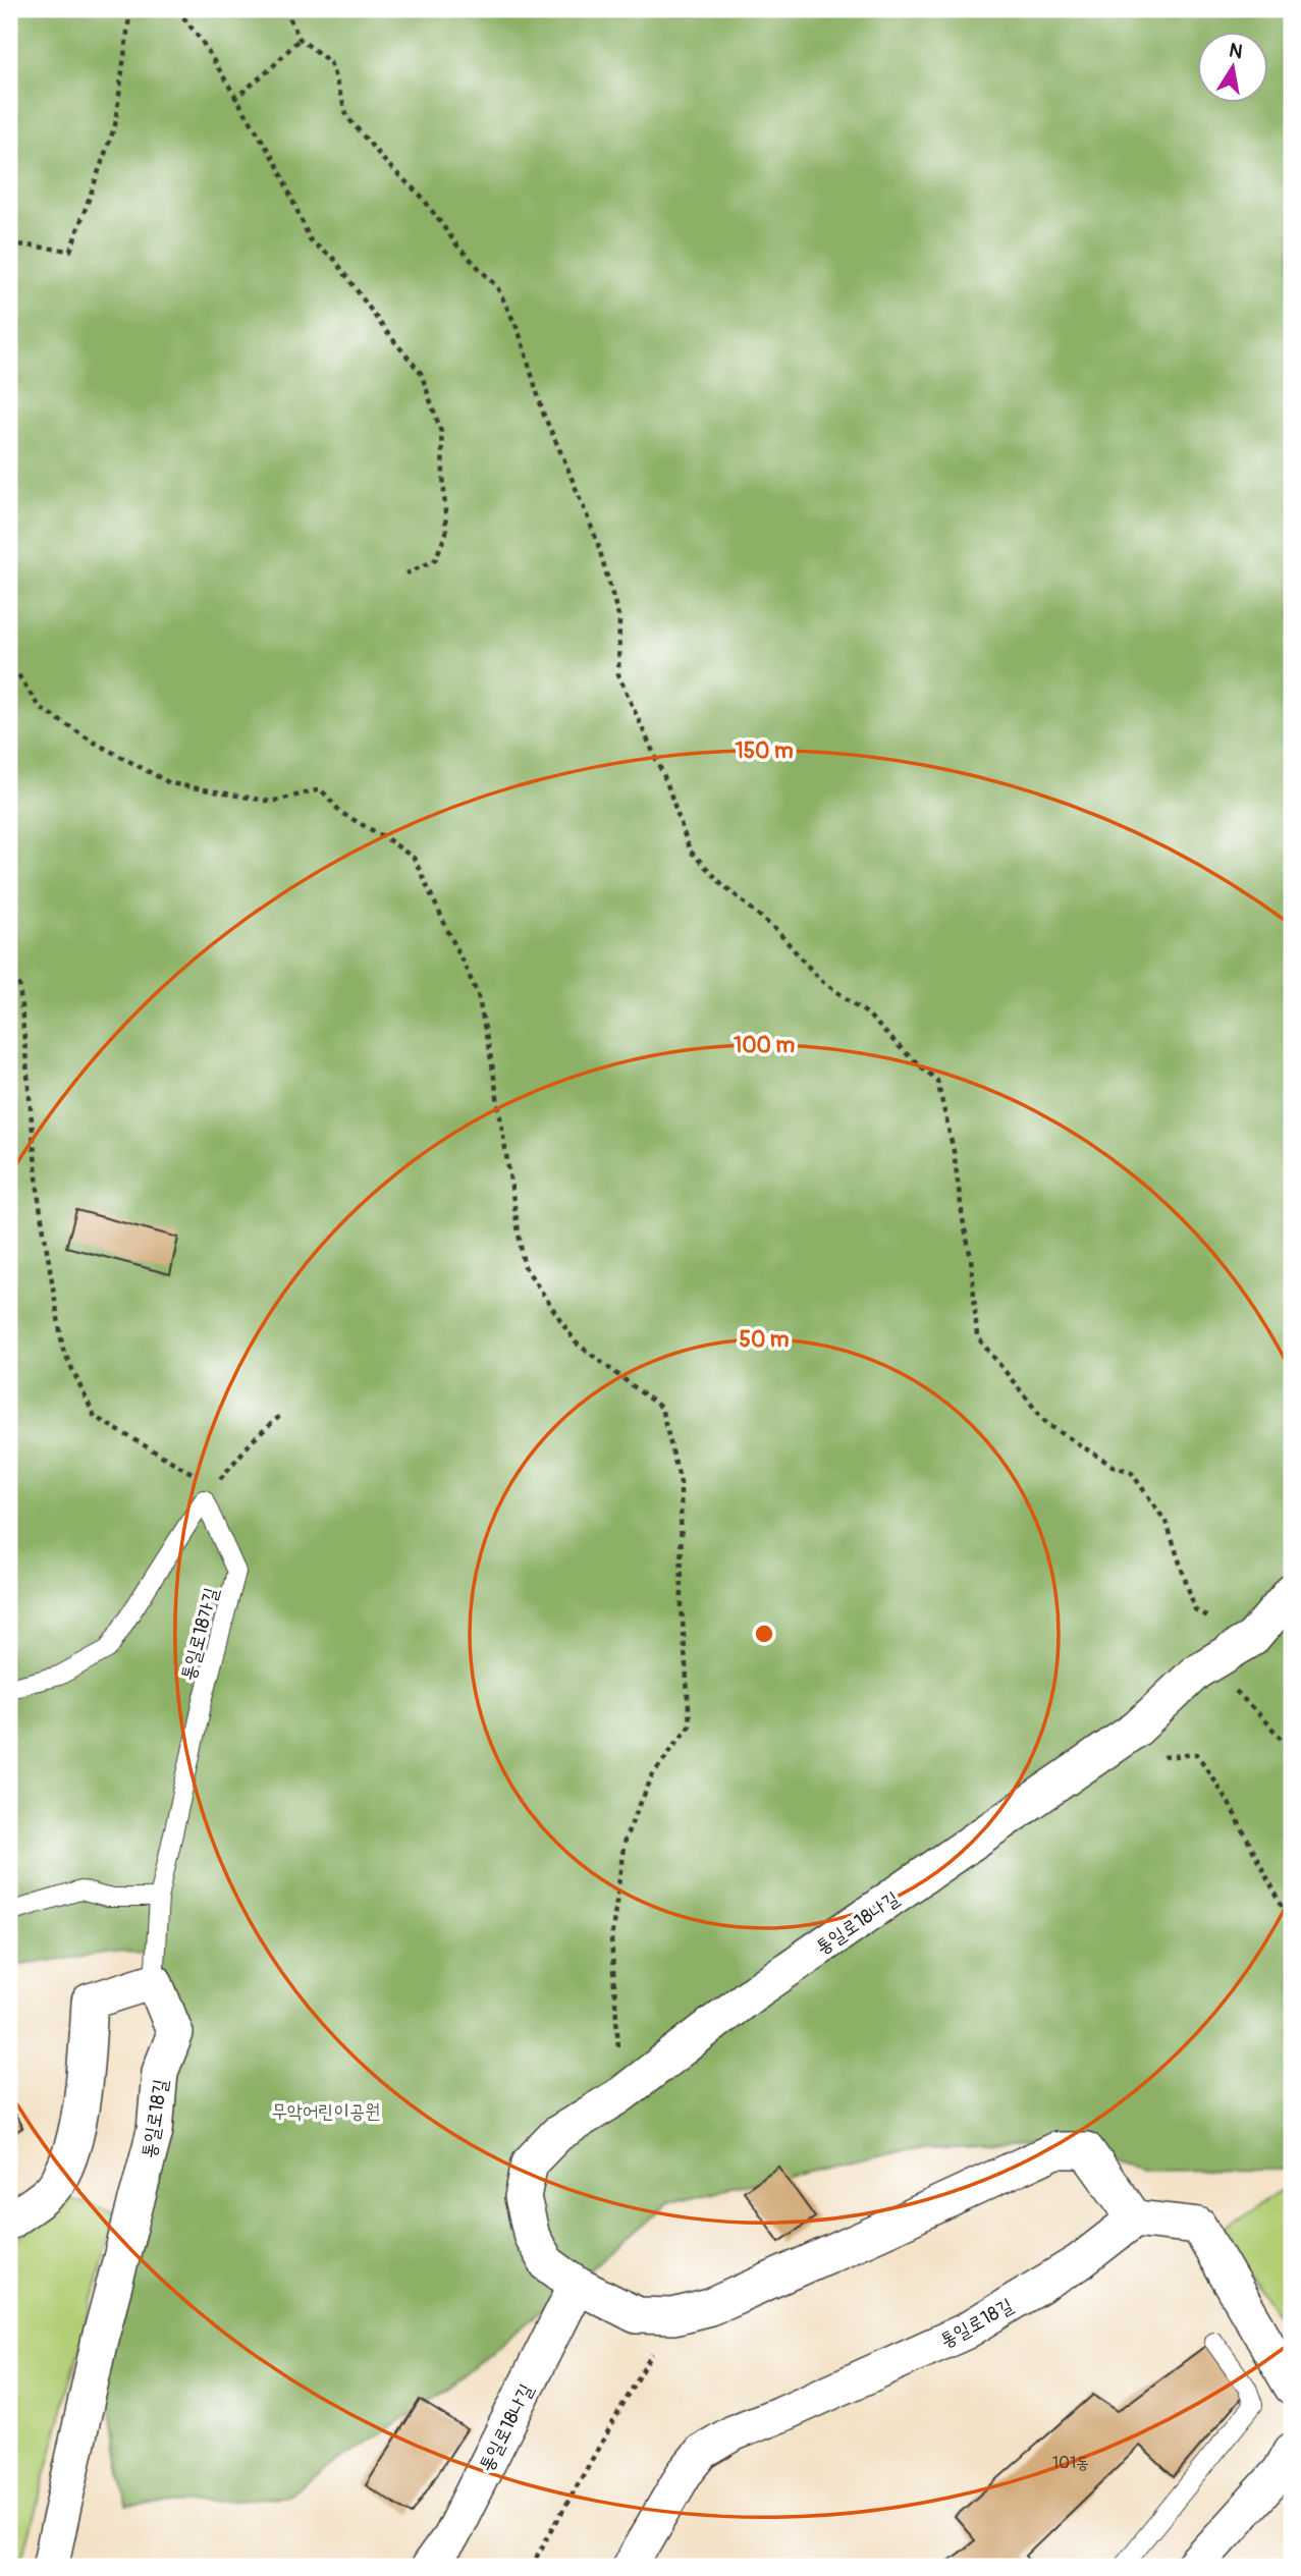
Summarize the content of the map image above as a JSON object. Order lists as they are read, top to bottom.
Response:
{
  "streets": {
    "street": ["통일로18나길", "통일로18길"],
    "lane": ["통일로18가길"]
  },
  "crossings": [
    ["통일로18가길", "통일로18길"],
    ["통일로18나길", "통일로18길"]
  ],
  "parks": ["무악어린이공원"],
  "house_numbers": ["101동"],
  "north": "top",
  "rings": ["150 m", "100 m", "50 m"]
}
